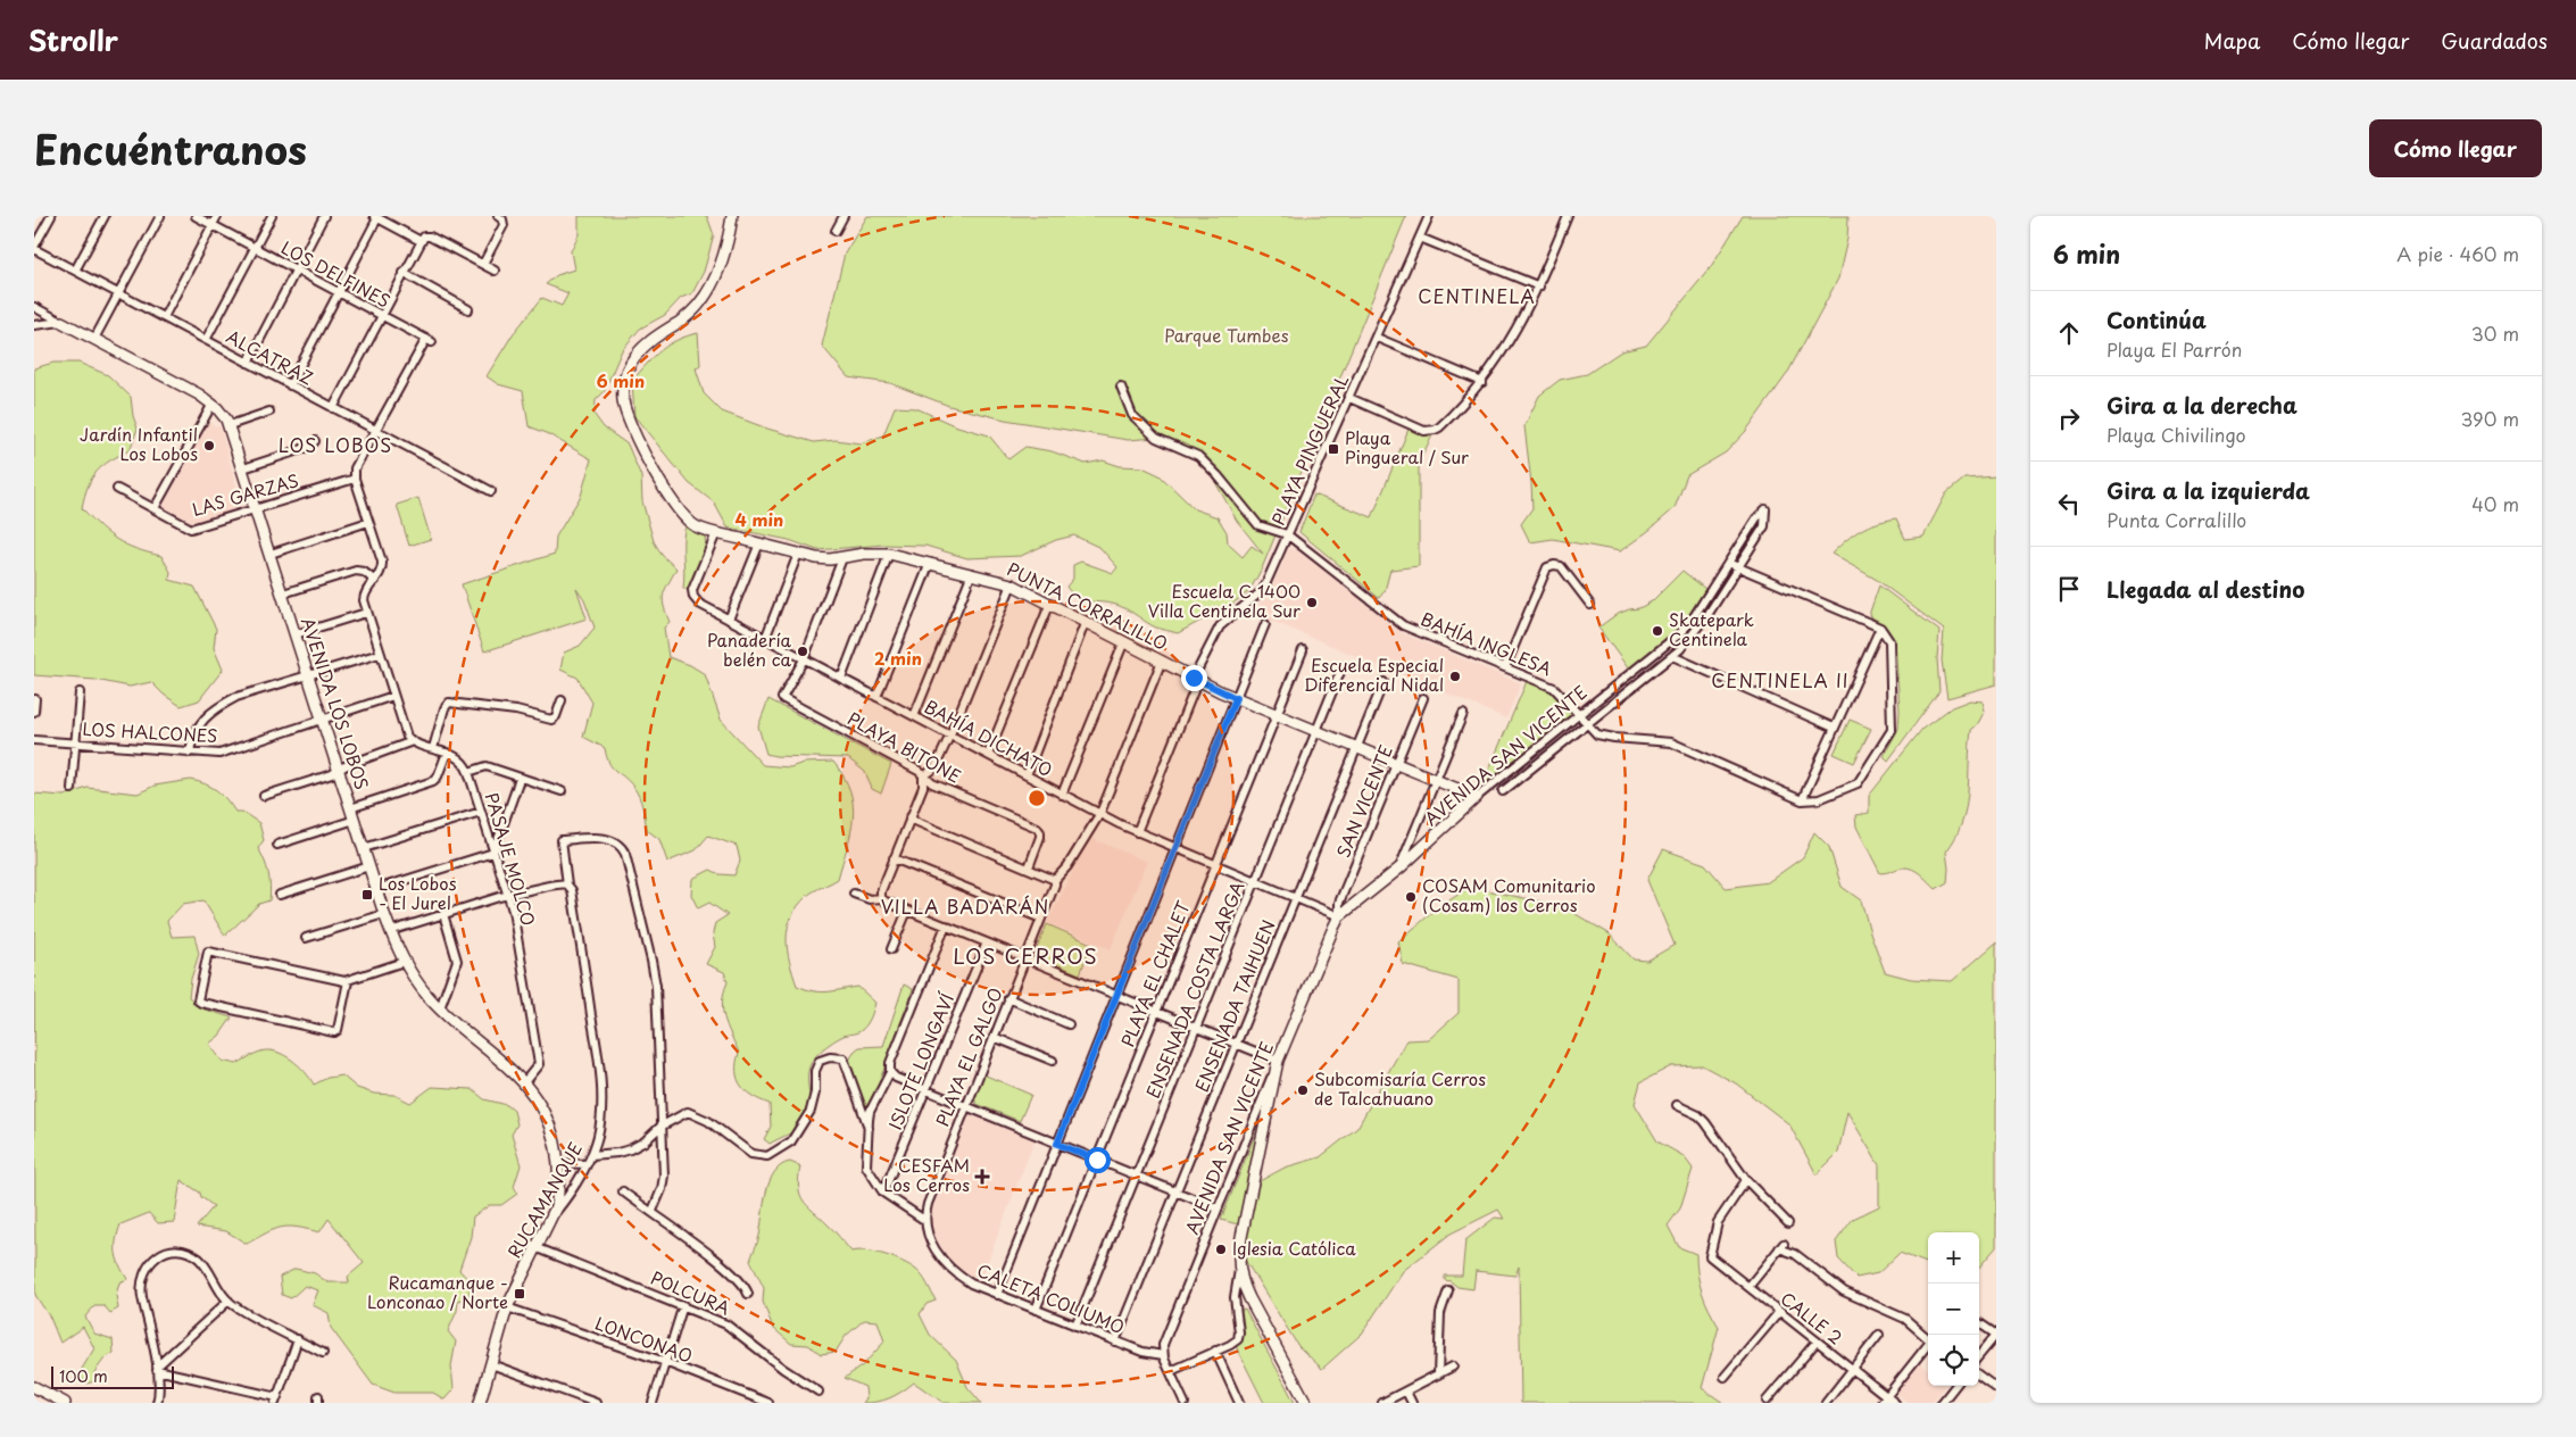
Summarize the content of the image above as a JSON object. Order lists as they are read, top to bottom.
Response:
{
  "streets": {
    "street": [
      "LOS DELFINES",
      "ALCATRAZ",
      "PLAYA PINGUERAL",
      "LAS GARZAS",
      "PUNTA CORRALILLO",
      "BAHÍA INGLESA",
      "AVENIDA LOS LOBOS",
      "LOS HALCONES",
      "BAHÍA DICHATO",
      "PLAYA BITONE",
      "AVENIDA SAN VICENTE",
      "SAN VICENTE",
      "PASAJE MOLCO",
      "PLAYA EL CHALET",
      "ENSENADA COSTA LARGA",
      "ENSENADA TAIHUEN",
      "PLAYA EL GALGO",
      "ISLOTE LONGAVÍ",
      "RUCAMANQUE",
      "POLCURA",
      "CALETA COLIUMO",
      "CALLE 2",
      "LONCONAO"
    ]
  },
  "crossings": [
    ["LOS DELFINES", "ALCATRAZ"],
    ["PLAYA PINGUERAL", "PUNTA CORRALILLO"],
    ["PLAYA PINGUERAL", "BAHÍA INGLESA"],
    ["PLAYA PINGUERAL", "BAHÍA DICHATO"],
    ["LAS GARZAS", "AVENIDA LOS LOBOS"],
    ["PUNTA CORRALILLO", "BAHÍA DICHATO"],
    ["PUNTA CORRALILLO", "AVENIDA SAN VICENTE"],
    ["PUNTA CORRALILLO", "SAN VICENTE"],
    ["PUNTA CORRALILLO", "PLAYA EL CHALET"],
    ["PUNTA CORRALILLO", "ENSENADA COSTA LARGA"],
    ["PUNTA CORRALILLO", "ENSENADA TAIHUEN"],
    ["PUNTA CORRALILLO", "PLAYA EL GALGO"],
    ["BAHÍA INGLESA", "AVENIDA SAN VICENTE"],
    ["AVENIDA LOS LOBOS", "LOS HALCONES"],
    ["AVENIDA LOS LOBOS", "PASAJE MOLCO"],
    ["AVENIDA LOS LOBOS", "RUCAMANQUE"],
    ["BAHÍA DICHATO", "PLAYA BITONE"],
    ["BAHÍA DICHATO", "AVENIDA SAN VICENTE"],
    ["BAHÍA DICHATO", "SAN VICENTE"],
    ["BAHÍA DICHATO", "PLAYA EL CHALET"],
    ["BAHÍA DICHATO", "ENSENADA COSTA LARGA"],
    ["BAHÍA DICHATO", "ENSENADA TAIHUEN"],
    ["BAHÍA DICHATO", "PLAYA EL GALGO"],
    ["AVENIDA SAN VICENTE", "SAN VICENTE"],
    ["AVENIDA SAN VICENTE", "CALETA COLIUMO"],
    ["PLAYA EL CHALET", "CALETA COLIUMO"],
    ["ENSENADA COSTA LARGA", "CALETA COLIUMO"],
    ["ENSENADA TAIHUEN", "CALETA COLIUMO"],
    ["PLAYA EL GALGO", "CALETA COLIUMO"],
    ["RUCAMANQUE", "POLCURA"],
    ["RUCAMANQUE", "LONCONAO"]
  ],
  "districts": [
    "CENTINELA",
    "LOS LOBOS",
    "CENTINELA II",
    "VILLA BADARÁN",
    "LOS CERROS"
  ],
  "parks": ["Parque Tumbes"],
  "places": {
    "other": [
      "Jardín Infantil Los Lobos",
      "Escuela C 1400 Villa Centinela Sur",
      "Skatepark Centinela",
      "Panadería belén ca",
      "Escuela Especial Diferencial Nidal",
      "COSAM Comunitario (Cosam) los Cerros",
      "Subcomisaría Cerros de Talcahuano",
      "Iglesia Católica"
    ],
    "transit": ["Playa Pingueral / Sur", "Los Lobos - El Jurel", "Rucamanque - Lonconao / Norte"],
    "health": ["CESFAM Los Cerros"]
  },
  "scale_bar": "100 m",
  "page": {
    "header": "Strollr",
    "nav": ["Mapa", "Cómo llegar", "Guardados"],
    "title": "Encuéntranos",
    "buttons": "Cómo llegar",
    "heading": ["6 min", "A pie · 460 m"],
    "list": [
      ["Continúa", "Playa El Parrón", "30 m"],
      ["Gira a la derecha", "Playa Chivilingo", "390 m"],
      ["Gira a la izquierda", "Punta Corralillo", "40 m"],
      "Llegada al destino"
    ],
    "map_buttons": ["+", "−"],
    "scale": "100 m"
  },
  "rings": ["6 min", "4 min", "2 min"]
}
